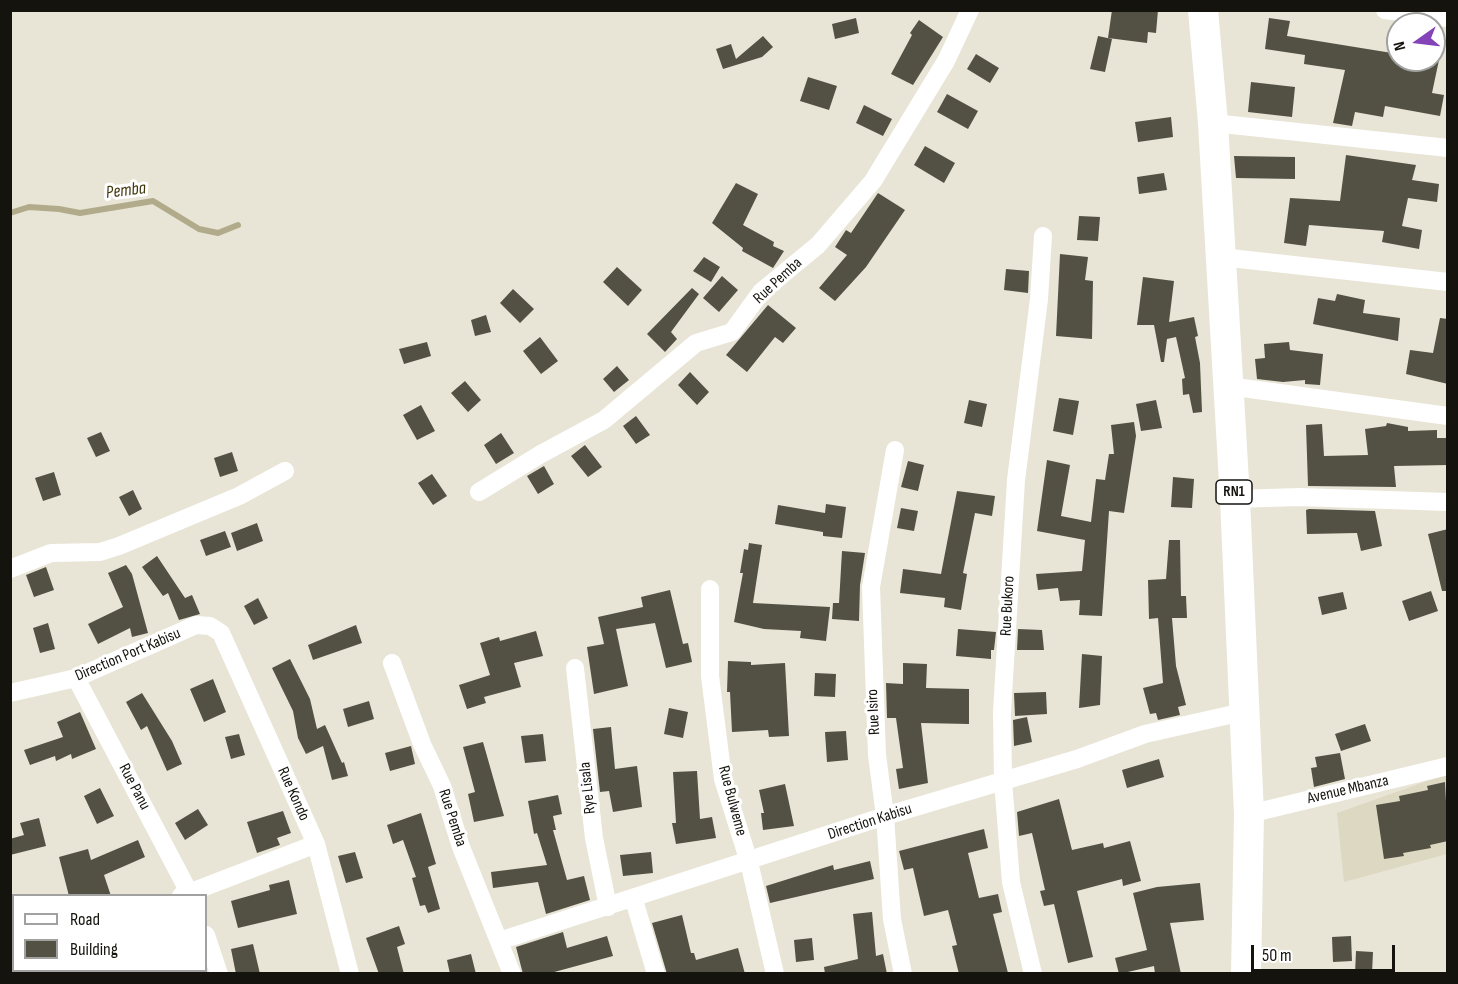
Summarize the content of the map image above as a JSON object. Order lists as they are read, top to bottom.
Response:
{
  "streets": {
    "highway": ["RN1"],
    "street": [
      "Rue Pemba",
      "Rue Bukoro",
      "Direction Port Kabisu",
      "Rue Isiro",
      "Rue Panu",
      "Rye Lisala",
      "Avenue Mbanza",
      "Rue Kondo",
      "Rue Bulweme",
      "Direction Kabisu"
    ]
  },
  "crossings": [
    ["Rue Pemba", "Direction Kabisu"],
    ["RN1", "Avenue Mbanza"],
    ["RN1", "Direction Kabisu"],
    ["Rue Bukoro", "Direction Kabisu"],
    ["Direction Port Kabisu", "Rue Panu"],
    ["Direction Port Kabisu", "Rue Kondo"],
    ["Rue Isiro", "Direction Kabisu"],
    ["Rye Lisala", "Direction Kabisu"],
    ["Rue Bulweme", "Direction Kabisu"]
  ],
  "water": ["Pemba"],
  "legend": ["Road", "Building"],
  "scale_bar": "50 m",
  "north": "left"
}
